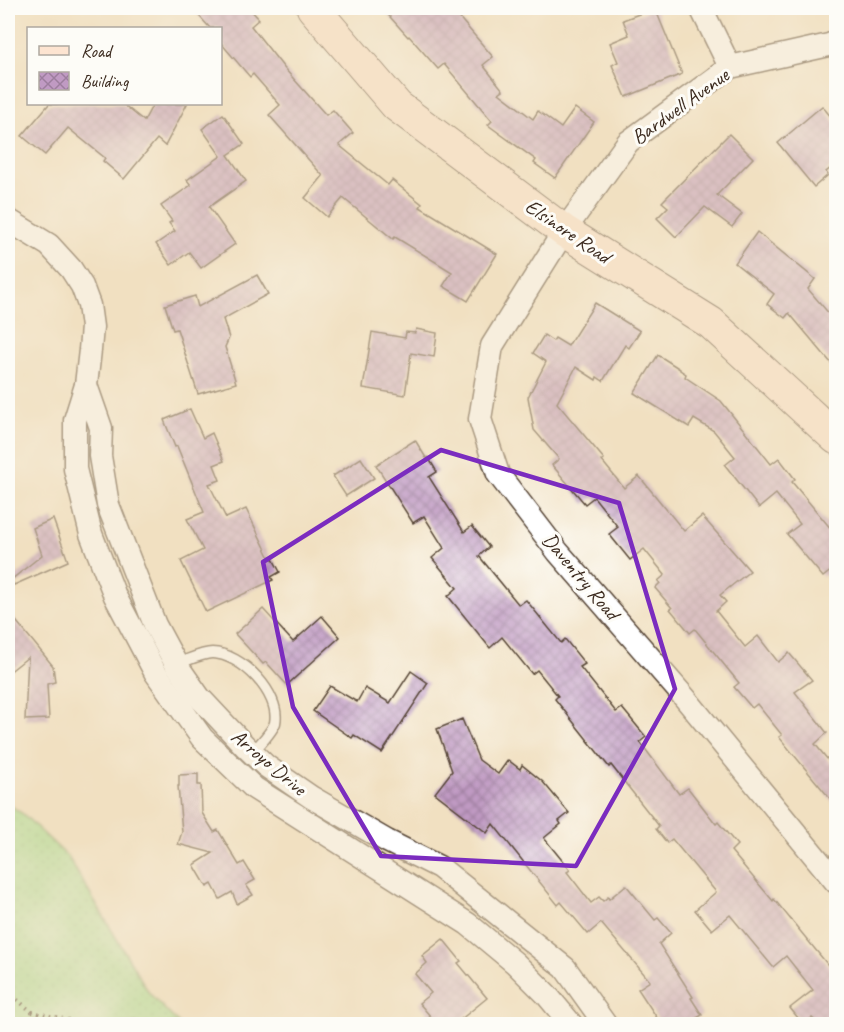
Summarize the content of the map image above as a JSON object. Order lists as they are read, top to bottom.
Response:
{
  "streets": {
    "street": [
      "Bardwell Avenue",
      "Elsinore Road",
      "Daventry Road",
      "Arroyo Drive"
    ]
  },
  "crossings": [
    ["Bardwell Avenue", "Elsinore Road"],
    ["Bardwell Avenue", "Daventry Road"],
    ["Elsinore Road", "Daventry Road"]
  ],
  "legend": ["Road", "Building"]
}
